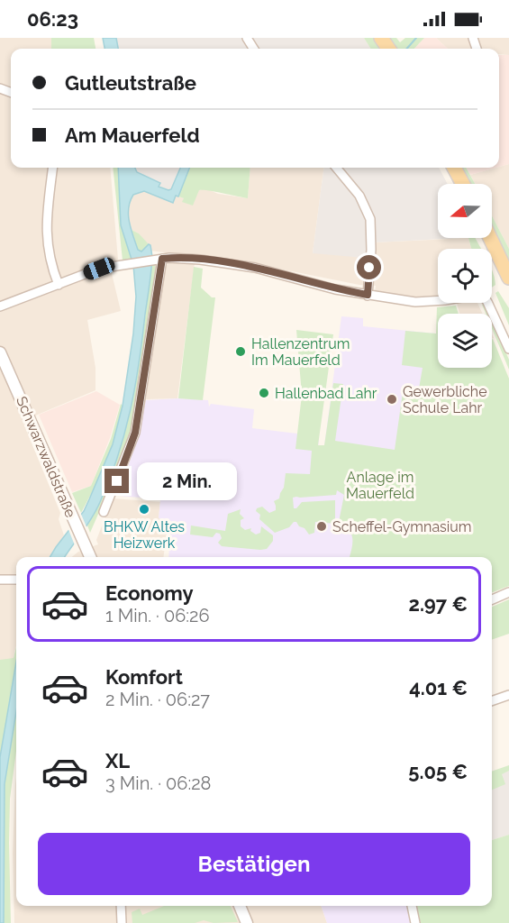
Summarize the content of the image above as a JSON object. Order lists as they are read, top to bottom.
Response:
{
  "streets": {
    "street": ["Schwarzwaldstraße"]
  },
  "parks": ["Anlage im Mauerfeld"],
  "places": [
    "Hallenzentrum Im Mauerfeld",
    "Hallenbad Lahr",
    "Gewerbliche Schule Lahr",
    "BHKW Altes Heizwerk",
    "Scheffel-Gymnasium"
  ],
  "north": "left",
  "page": {
    "status": "06:23",
    "banner": ["Gutleutstraße", "Am Mauerfeld"],
    "bubble": "2 Min.",
    "list": [
      {
        "name": "Economy",
        "note": "1 Min. · 06:26",
        "value": "2.97 €"
      },
      {
        "name": "Komfort",
        "note": "2 Min. · 06:27",
        "value": "4.01 €"
      },
      {
        "name": "XL",
        "note": "3 Min. · 06:28",
        "value": "5.05 €"
      }
    ],
    "buttons": "Bestätigen"
  }
}
